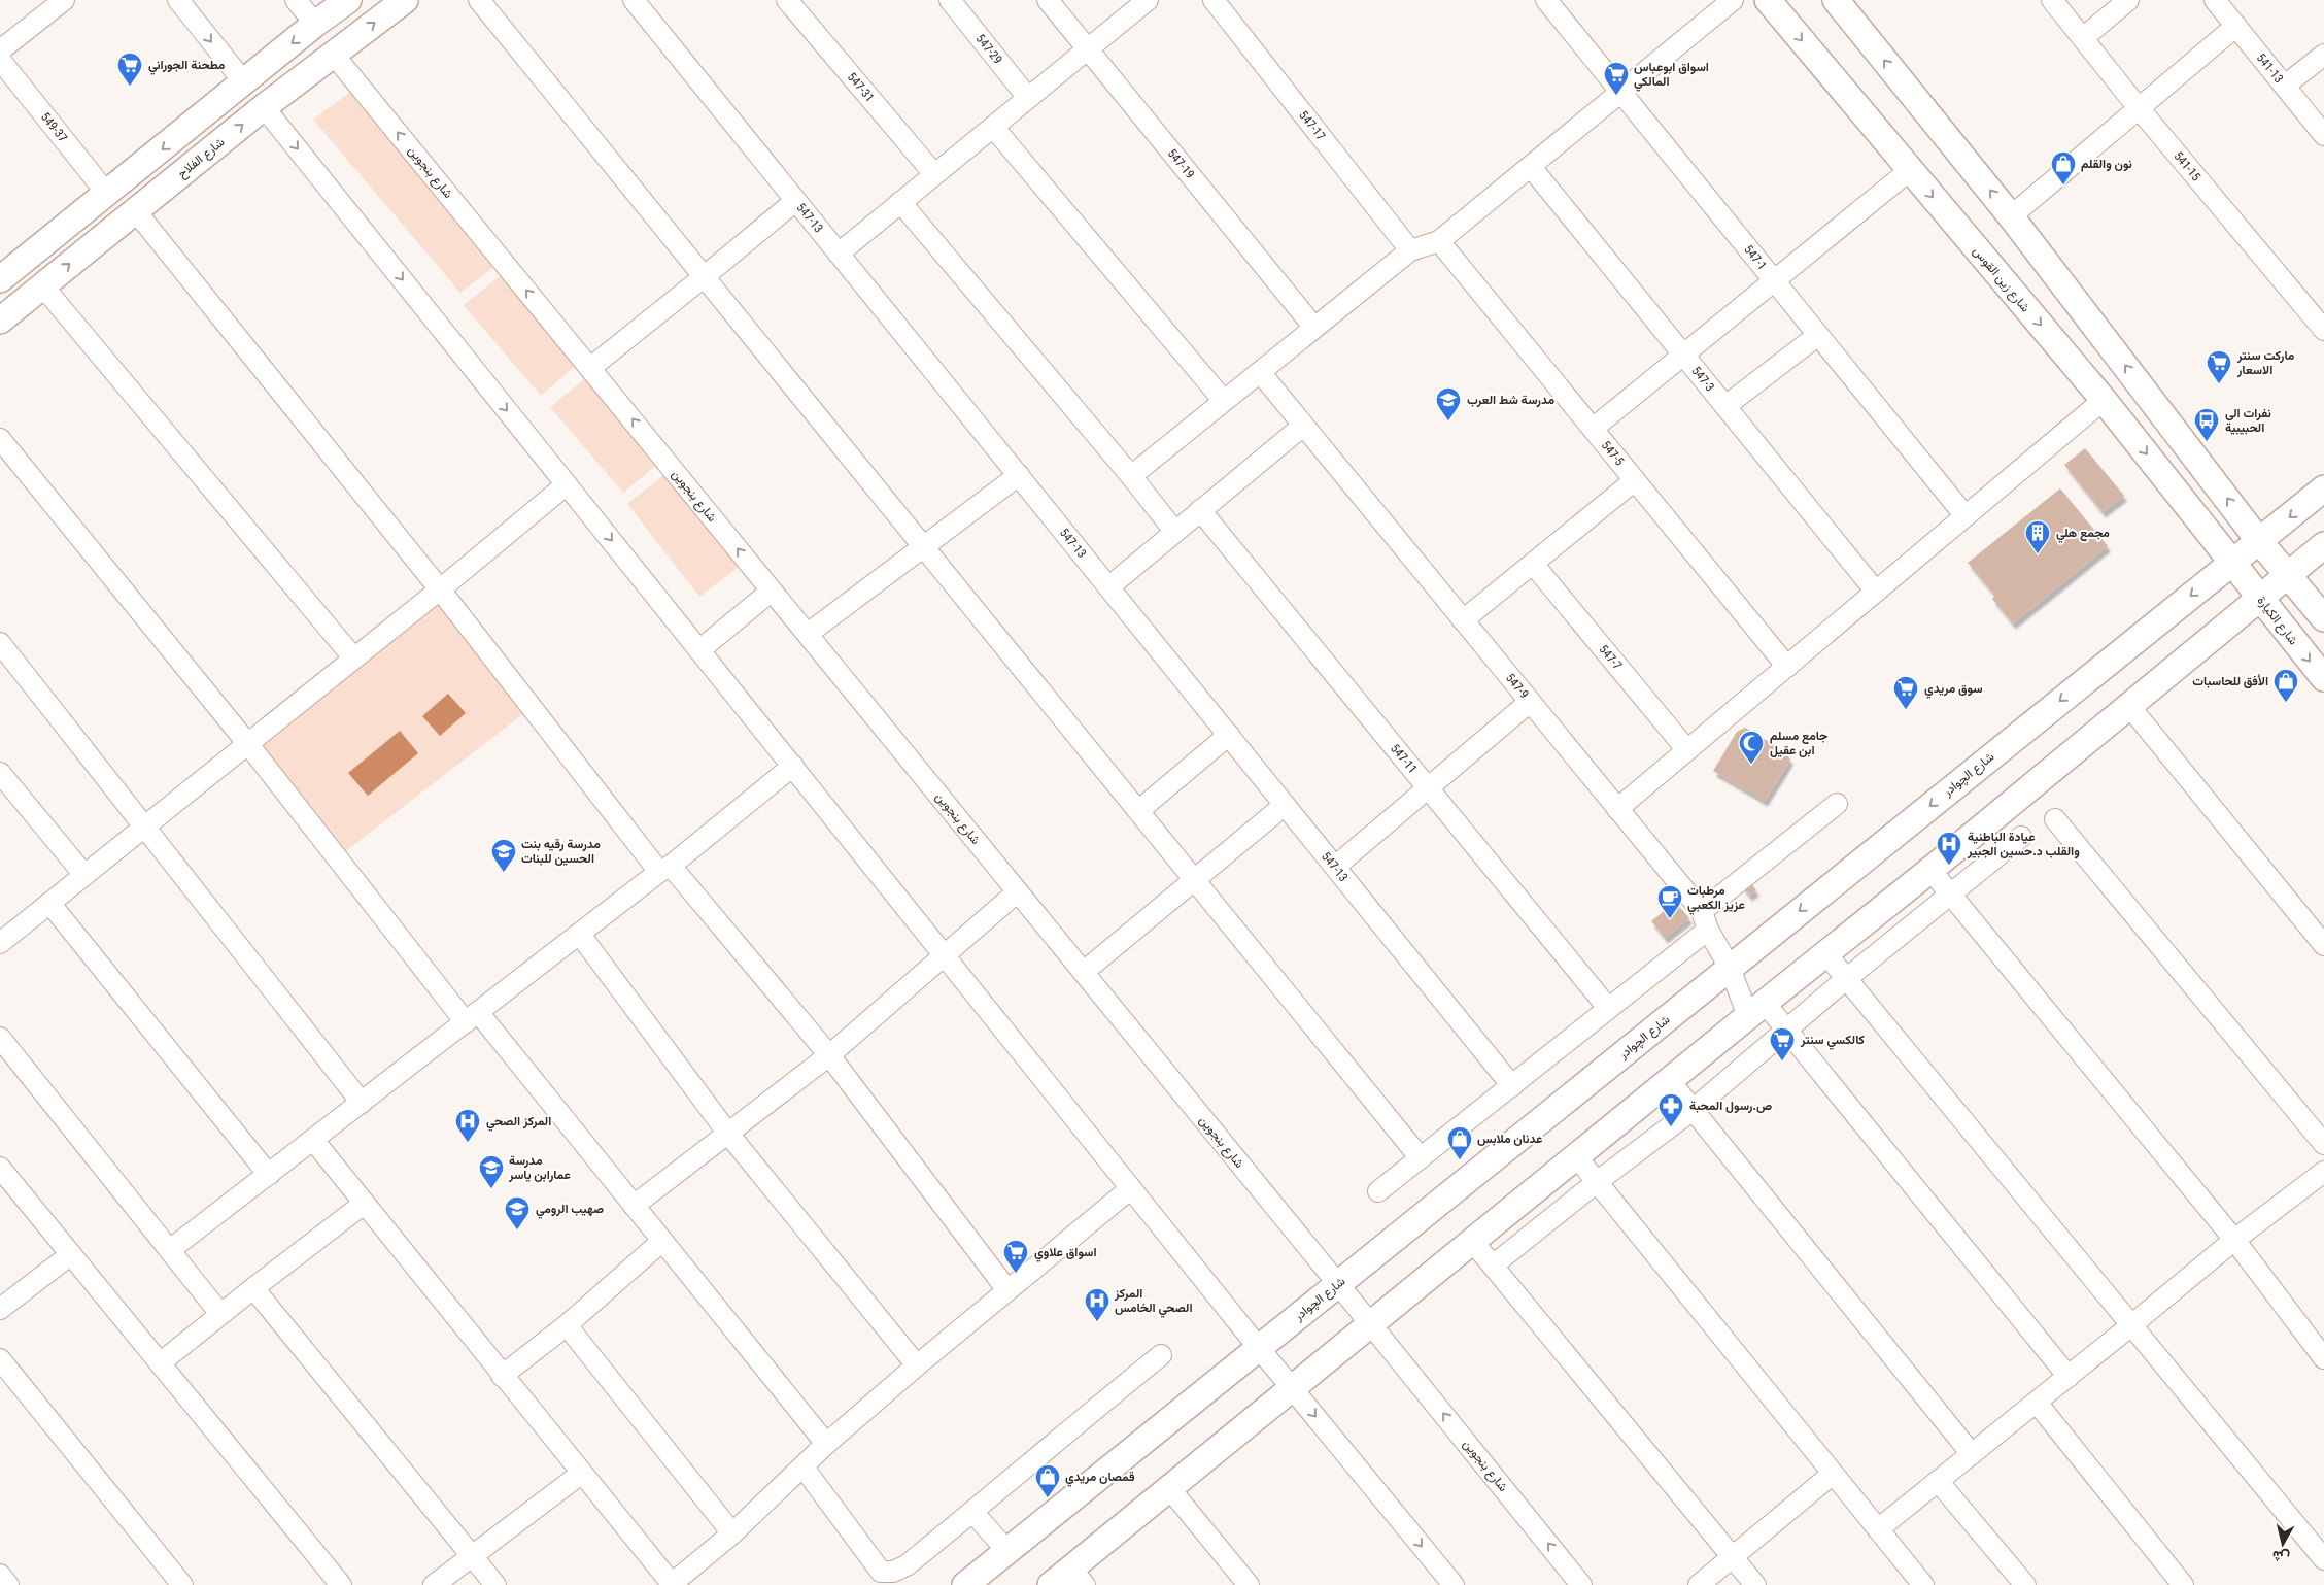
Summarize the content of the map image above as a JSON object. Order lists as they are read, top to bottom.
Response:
{
  "streets": {
    "main road": [
      "شارع الفلاح",
      "شارع زين القوس",
      "شارع الكيارة",
      "شارع الچوادر"
    ],
    "street": [
      "547-29",
      "541-13",
      "547-31",
      "547-17",
      "549-37",
      "547-19",
      "541-15",
      "شارع بنجوين",
      "547-13",
      "547-1",
      "547-3",
      "547-5",
      "547-7",
      "547-9",
      "547-11"
    ]
  },
  "crossings": [
    ["شارع الفلاح", "شارع بنجوين"],
    ["شارع بنجوين", "شارع الچوادر"],
    ["شارع زين القوس", "شارع الكيارة"],
    ["شارع زين القوس", "شارع الچوادر"],
    ["شارع الكيارة", "شارع الچوادر"],
    ["547-9", "شارع الچوادر"]
  ],
  "places": {
    "supermarket": [
      "مطحنة الجوراني",
      "اسواق ابوعباس المالكي",
      "ماركت سنتر الاسعار",
      "سوق مريدي",
      "كالكسي سنتر",
      "اسواق علاوي"
    ],
    "shop": [
      "نون والقلم",
      "الأفق للحاسبات",
      "عدنان ملابس",
      "قمصان مريدي"
    ],
    "school or university": [
      "مدرسة شط العرب",
      "مدرسة رقيه بنت الحسين للبنات",
      "مدرسة عمارابن ياسر",
      "صهيب الرومي"
    ],
    "bus stop": ["نفرات الى الحبيبية"],
    "building": ["مجمع هلي"],
    "mosque": ["جامع مسلم ابن عقيل"],
    "hospital": ["عيادة الباطنية والقلب د.حسين الجبير", "المركز الصحي", "المركز الصحي الخامس"],
    "cafe": ["مرطبات عزيز الكعبي"],
    "pharmacy": ["ص.رسول المحبة"]
  },
  "north": "bottom"
}
